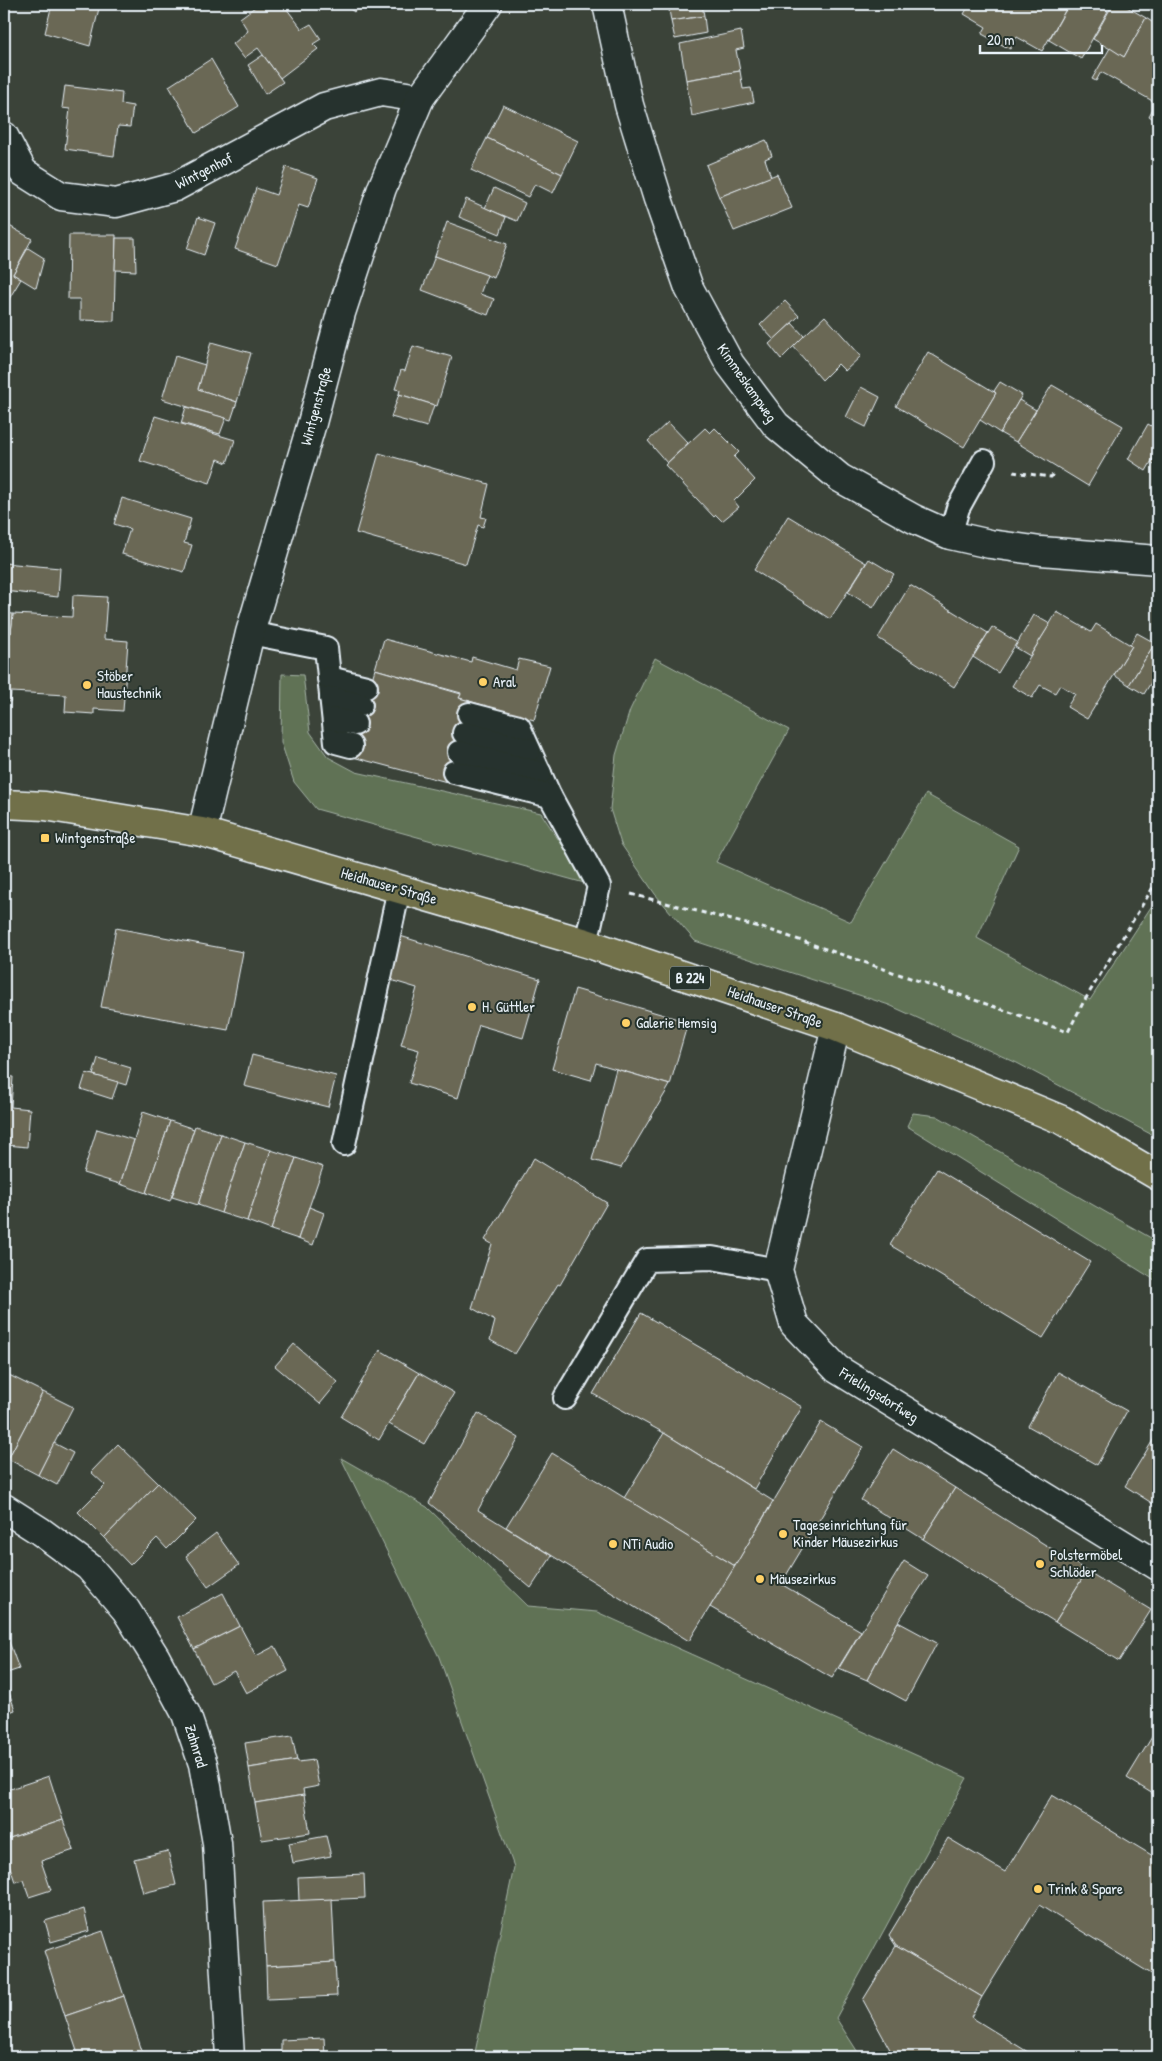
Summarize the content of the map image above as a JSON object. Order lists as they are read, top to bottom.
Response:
{
  "streets": {
    "main road": ["Heidhauser Straße", "B 224"],
    "street": [
      "Wintgenhof",
      "Kimmeskampweg",
      "Wintgenstraße",
      "Frielingsdorfweg",
      "Zahnrad"
    ]
  },
  "crossings": [
    ["Wintgenhof", "Wintgenstraße"],
    ["Wintgenstraße", "Heidhauser Straße"],
    ["Wintgenstraße", "B 224"],
    ["Heidhauser Straße", "B 224"],
    ["Heidhauser Straße", "Frielingsdorfweg"]
  ],
  "places": {
    "other": [
      "Aral",
      "Stöber Haustechnik",
      "H. Güttler",
      "Galerie Hemsig",
      "Tageseinrichtung für Kinder Mäusezirkus",
      "NTi Audio",
      "Polstermöbel Schlöder",
      "Mäusezirkus",
      "Trink & Spare"
    ],
    "transit": ["Wintgenstraße"]
  },
  "scale_bar": "20 m"
}
